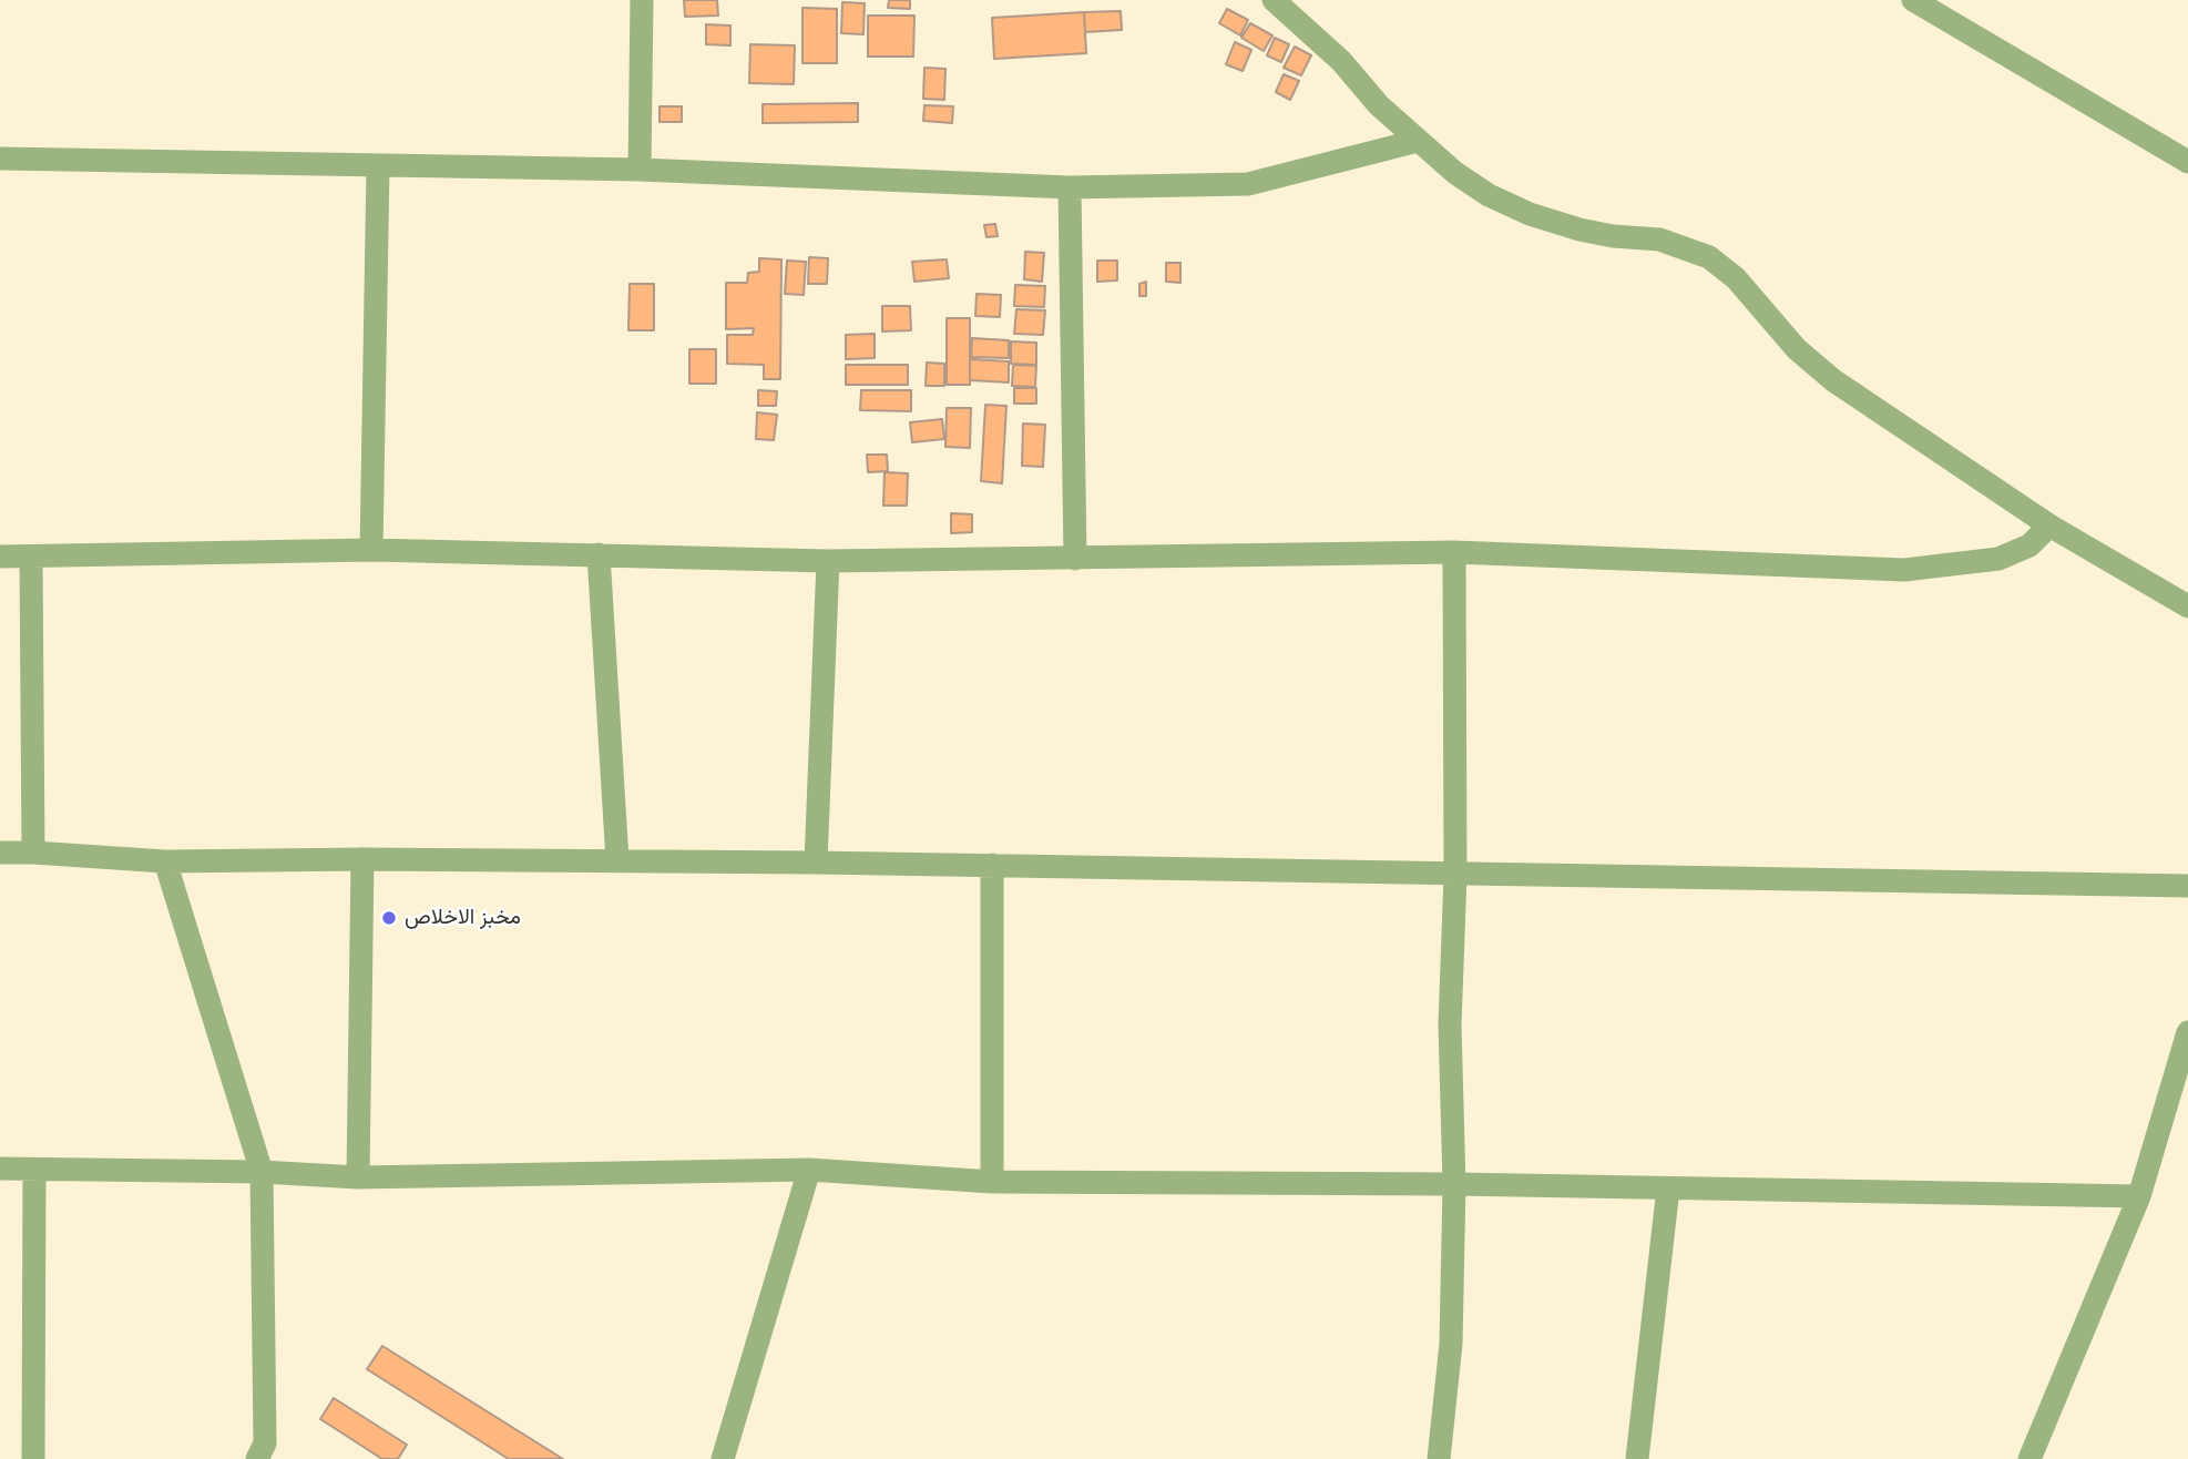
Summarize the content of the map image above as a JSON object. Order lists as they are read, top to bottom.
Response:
{
  "places": ["مخبز الاخلاص"]
}
